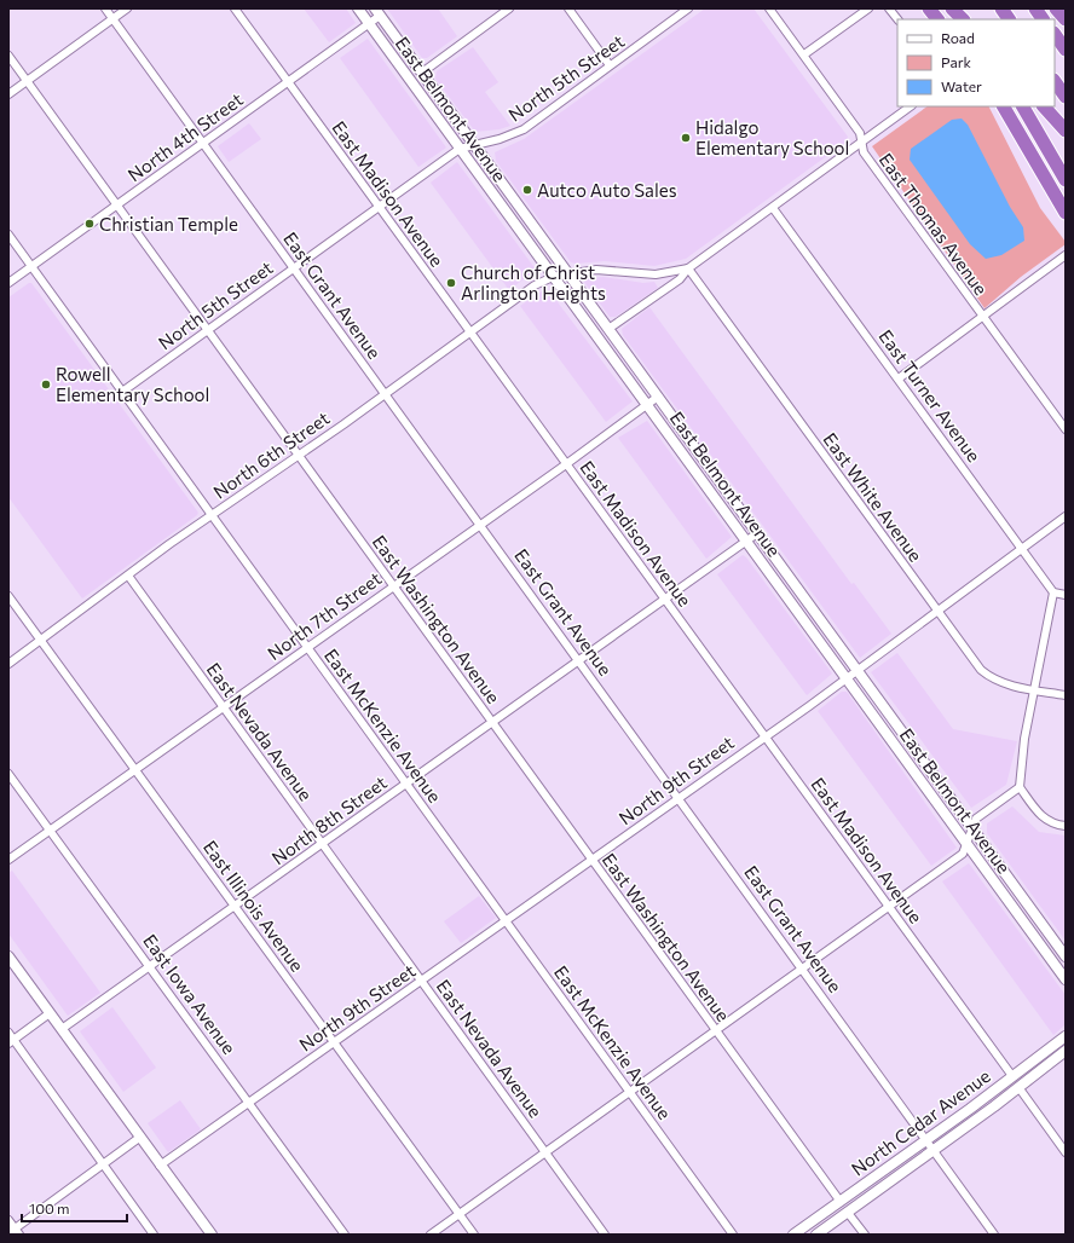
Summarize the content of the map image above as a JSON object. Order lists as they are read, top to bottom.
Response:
{
  "streets": {
    "main road": ["East Belmont Avenue", "North Cedar Avenue"],
    "street": [
      "North 5th Street",
      "North 4th Street",
      "East Madison Avenue",
      "East Thomas Avenue",
      "East Grant Avenue",
      "East Turner Avenue",
      "North 6th Street",
      "East White Avenue",
      "North 7th Street",
      "East Washington Avenue",
      "East McKenzie Avenue",
      "East Nevada Avenue",
      "North 9th Street",
      "North 8th Street",
      "East Illinois Avenue",
      "East Iowa Avenue"
    ]
  },
  "crossings": [
    ["North 5th Street", "East Belmont Avenue"],
    ["North 5th Street", "East Madison Avenue"],
    ["North 5th Street", "East Grant Avenue"],
    ["North 5th Street", "East Washington Avenue"],
    ["North 5th Street", "East McKenzie Avenue"],
    ["East Belmont Avenue", "North 4th Street"],
    ["East Belmont Avenue", "North 6th Street"],
    ["East Belmont Avenue", "North 7th Street"],
    ["East Belmont Avenue", "North 9th Street"],
    ["East Belmont Avenue", "North 8th Street"],
    ["North 4th Street", "East Madison Avenue"],
    ["North 4th Street", "East Grant Avenue"],
    ["North 4th Street", "East Washington Avenue"],
    ["North 4th Street", "East McKenzie Avenue"],
    ["East Madison Avenue", "North 6th Street"],
    ["East Madison Avenue", "North 7th Street"],
    ["East Madison Avenue", "North 9th Street"],
    ["East Madison Avenue", "North 8th Street"],
    ["East Madison Avenue", "North Cedar Avenue"],
    ["East Grant Avenue", "North 6th Street"],
    ["East Grant Avenue", "North 7th Street"],
    ["East Grant Avenue", "North 9th Street"],
    ["East Grant Avenue", "North 8th Street"],
    ["East Grant Avenue", "North Cedar Avenue"],
    ["East Turner Avenue", "North 9th Street"],
    ["North 6th Street", "East White Avenue"],
    ["North 6th Street", "East Washington Avenue"],
    ["North 6th Street", "East McKenzie Avenue"],
    ["North 6th Street", "East Nevada Avenue"],
    ["North 6th Street", "East Illinois Avenue"],
    ["East White Avenue", "North 9th Street"],
    ["North 7th Street", "East Washington Avenue"],
    ["North 7th Street", "East McKenzie Avenue"],
    ["North 7th Street", "East Nevada Avenue"],
    ["North 7th Street", "East Illinois Avenue"],
    ["North 7th Street", "East Iowa Avenue"],
    ["East Washington Avenue", "North 9th Street"],
    ["East Washington Avenue", "North 8th Street"],
    ["East Washington Avenue", "North Cedar Avenue"],
    ["East McKenzie Avenue", "North 9th Street"],
    ["East McKenzie Avenue", "North 8th Street"],
    ["East Nevada Avenue", "North 9th Street"],
    ["East Nevada Avenue", "North 8th Street"],
    ["North 9th Street", "East Illinois Avenue"],
    ["North 9th Street", "East Iowa Avenue"],
    ["North 8th Street", "East Illinois Avenue"],
    ["North 8th Street", "East Iowa Avenue"]
  ],
  "places": [
    "Hidalgo Elementary School",
    "Autco Auto Sales",
    "Christian Temple",
    "Church of Christ Arlington Heights",
    "Rowell Elementary School"
  ],
  "legend": ["Road", "Park", "Water"],
  "scale_bar": "100 m"
}
